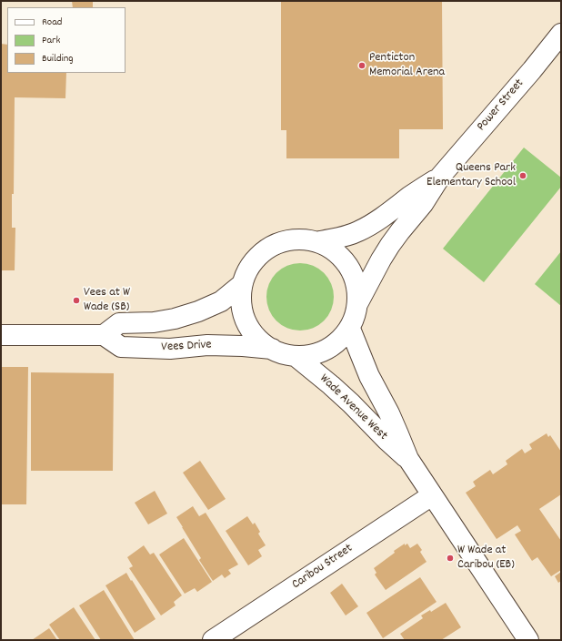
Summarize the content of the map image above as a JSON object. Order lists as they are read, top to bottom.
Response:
{
  "streets": {
    "street": [
      "Power Street",
      "Vees Drive",
      "Wade Avenue West",
      "Caribou Street"
    ]
  },
  "crossings": [
    ["Power Street", "Vees Drive"],
    ["Power Street", "Wade Avenue West"],
    ["Vees Drive", "Wade Avenue West"],
    ["Wade Avenue West", "Caribou Street"]
  ],
  "places": [
    "Penticton Memorial Arena",
    "Queens Park Elementary School",
    "Vees at W Wade (SB)",
    "W Wade at Caribou (EB)"
  ],
  "legend": ["Road", "Park", "Building"]
}
